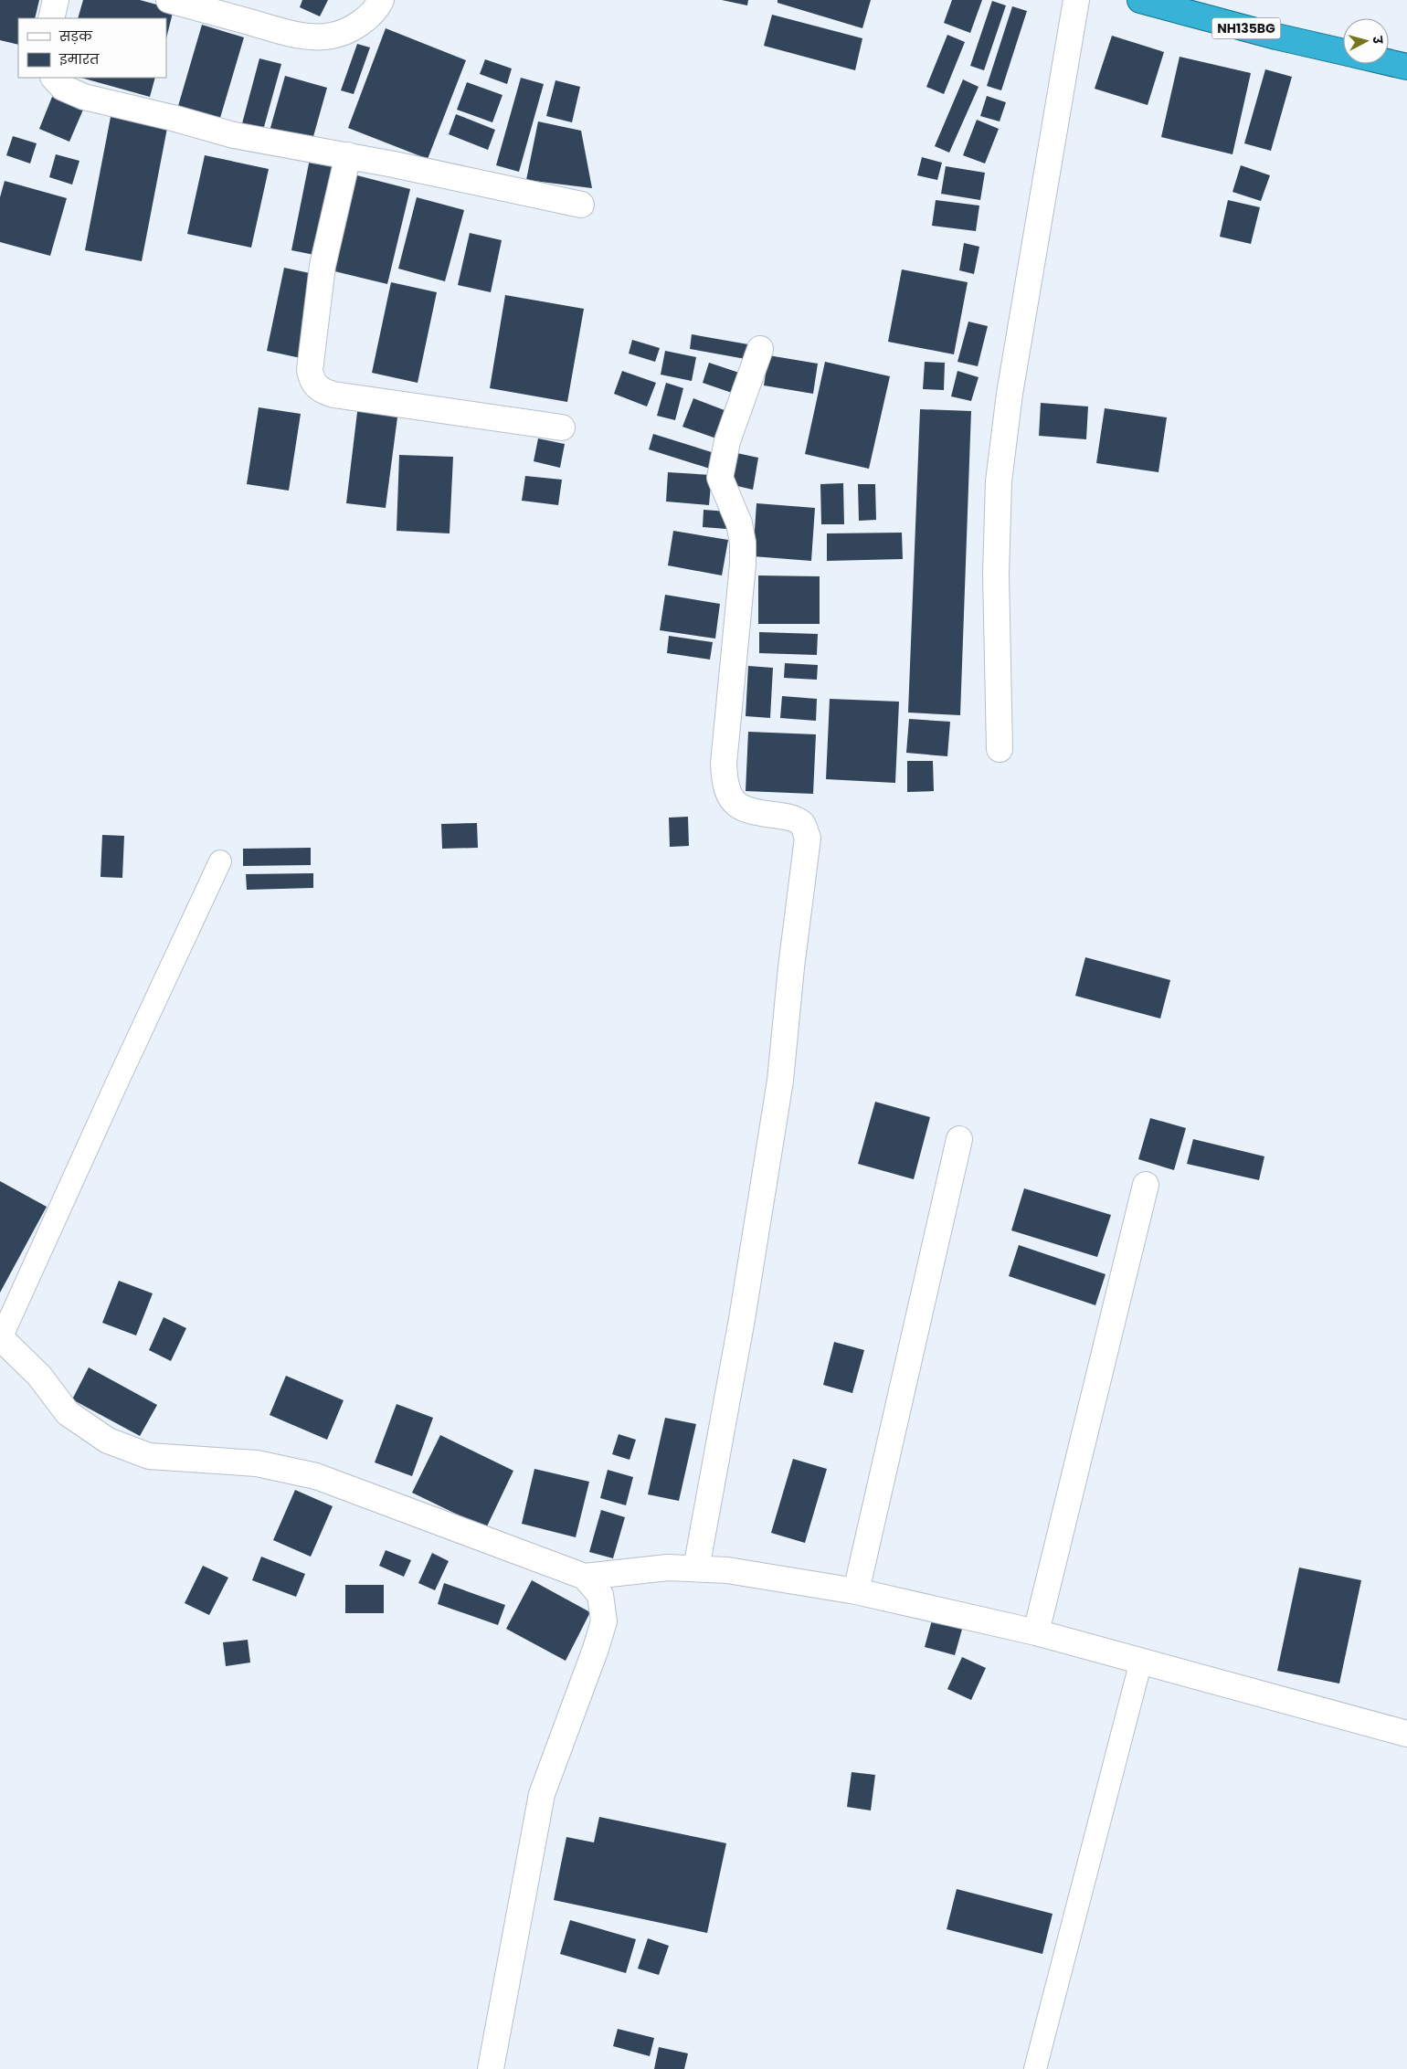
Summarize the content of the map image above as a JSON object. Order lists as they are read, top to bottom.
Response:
{
  "streets": {
    "highway": ["NH135BG"]
  },
  "legend": ["सड़क", "इमारत"],
  "north": "right"
}
